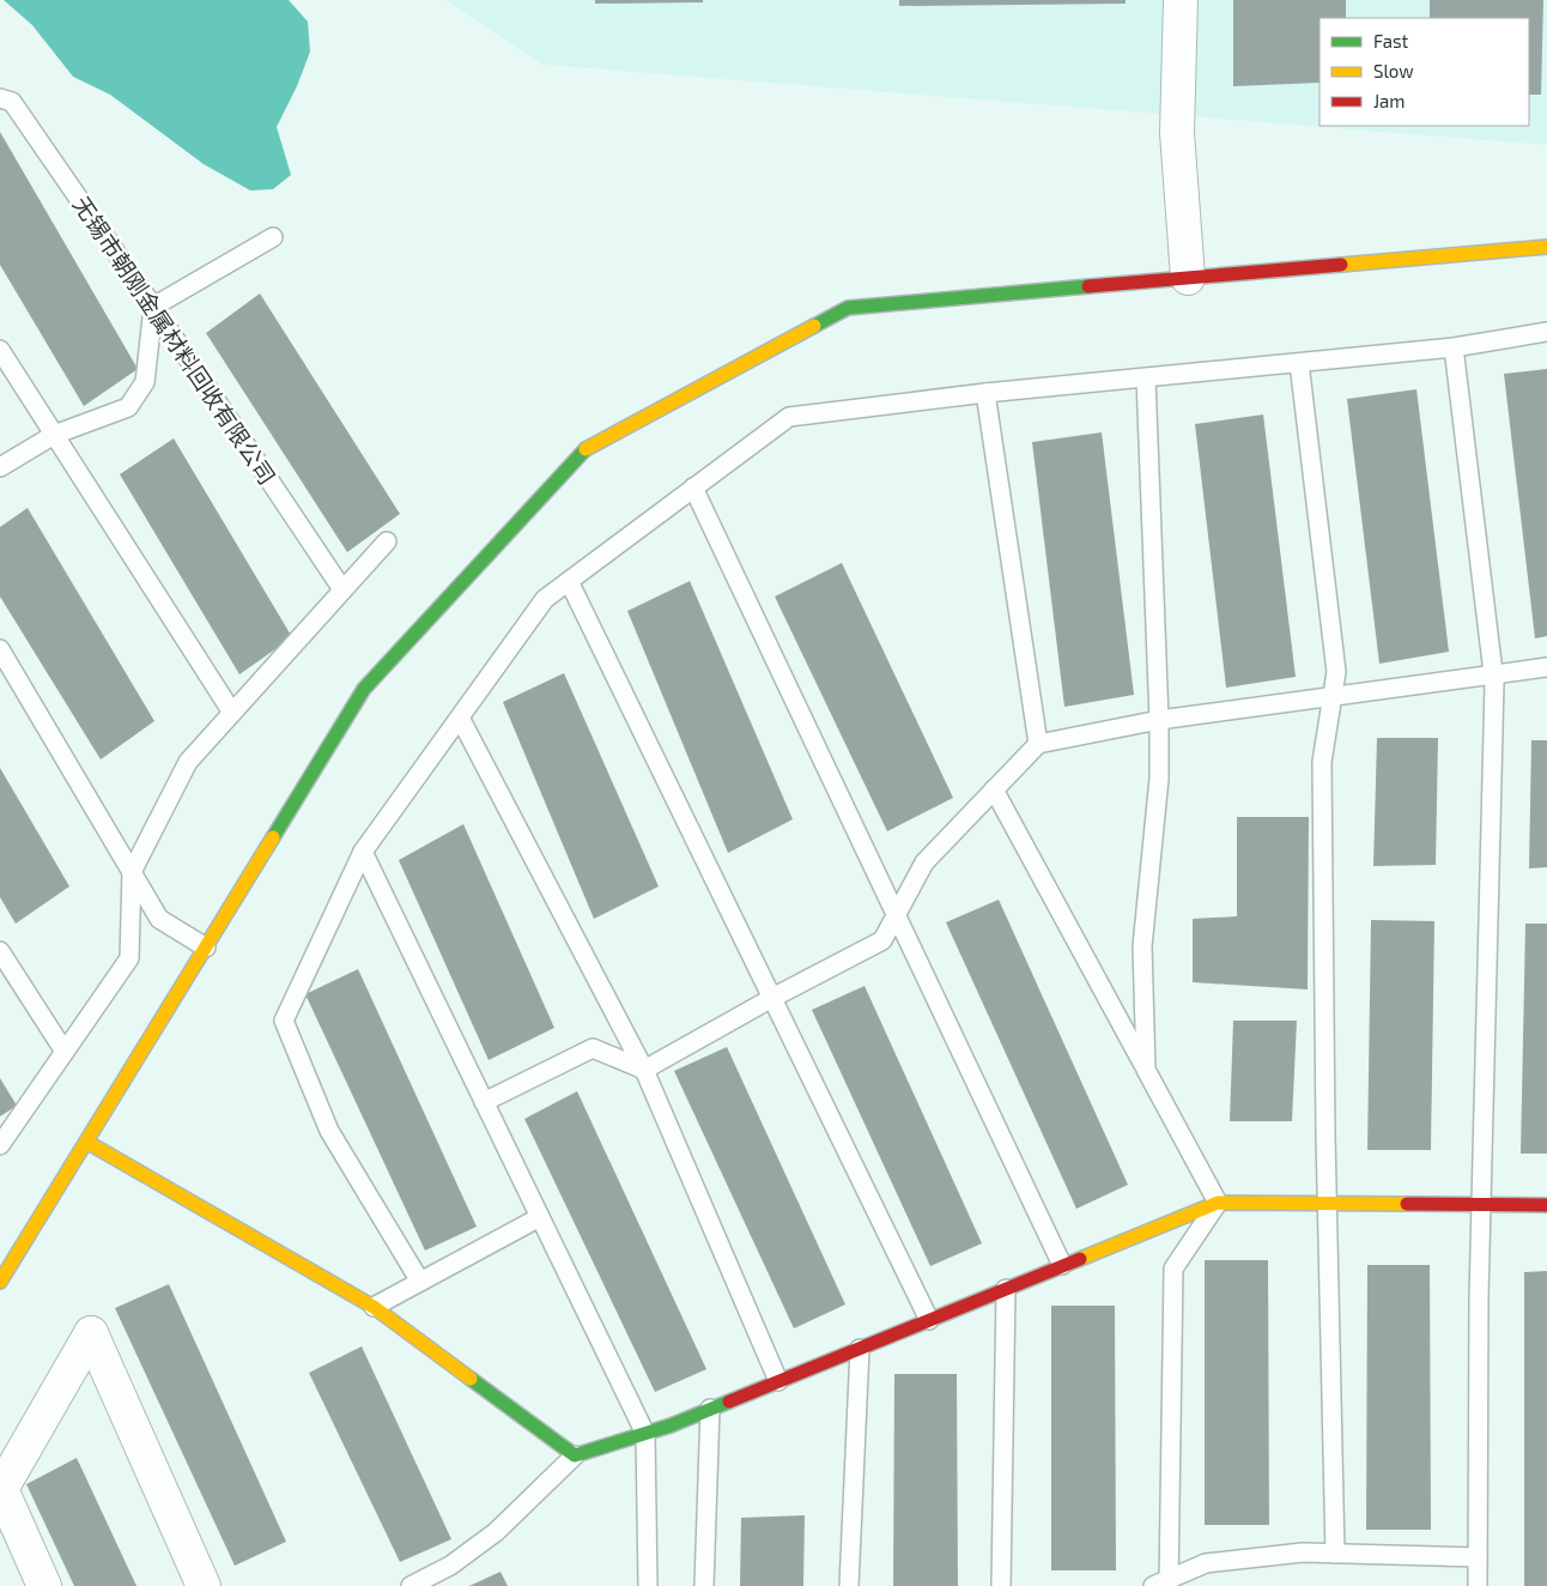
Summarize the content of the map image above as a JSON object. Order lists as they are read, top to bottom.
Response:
{
  "streets": {
    "lane": ["无锡市朝刚金属材料回收有限公司"]
  },
  "legend": ["Fast", "Slow", "Jam"]
}
